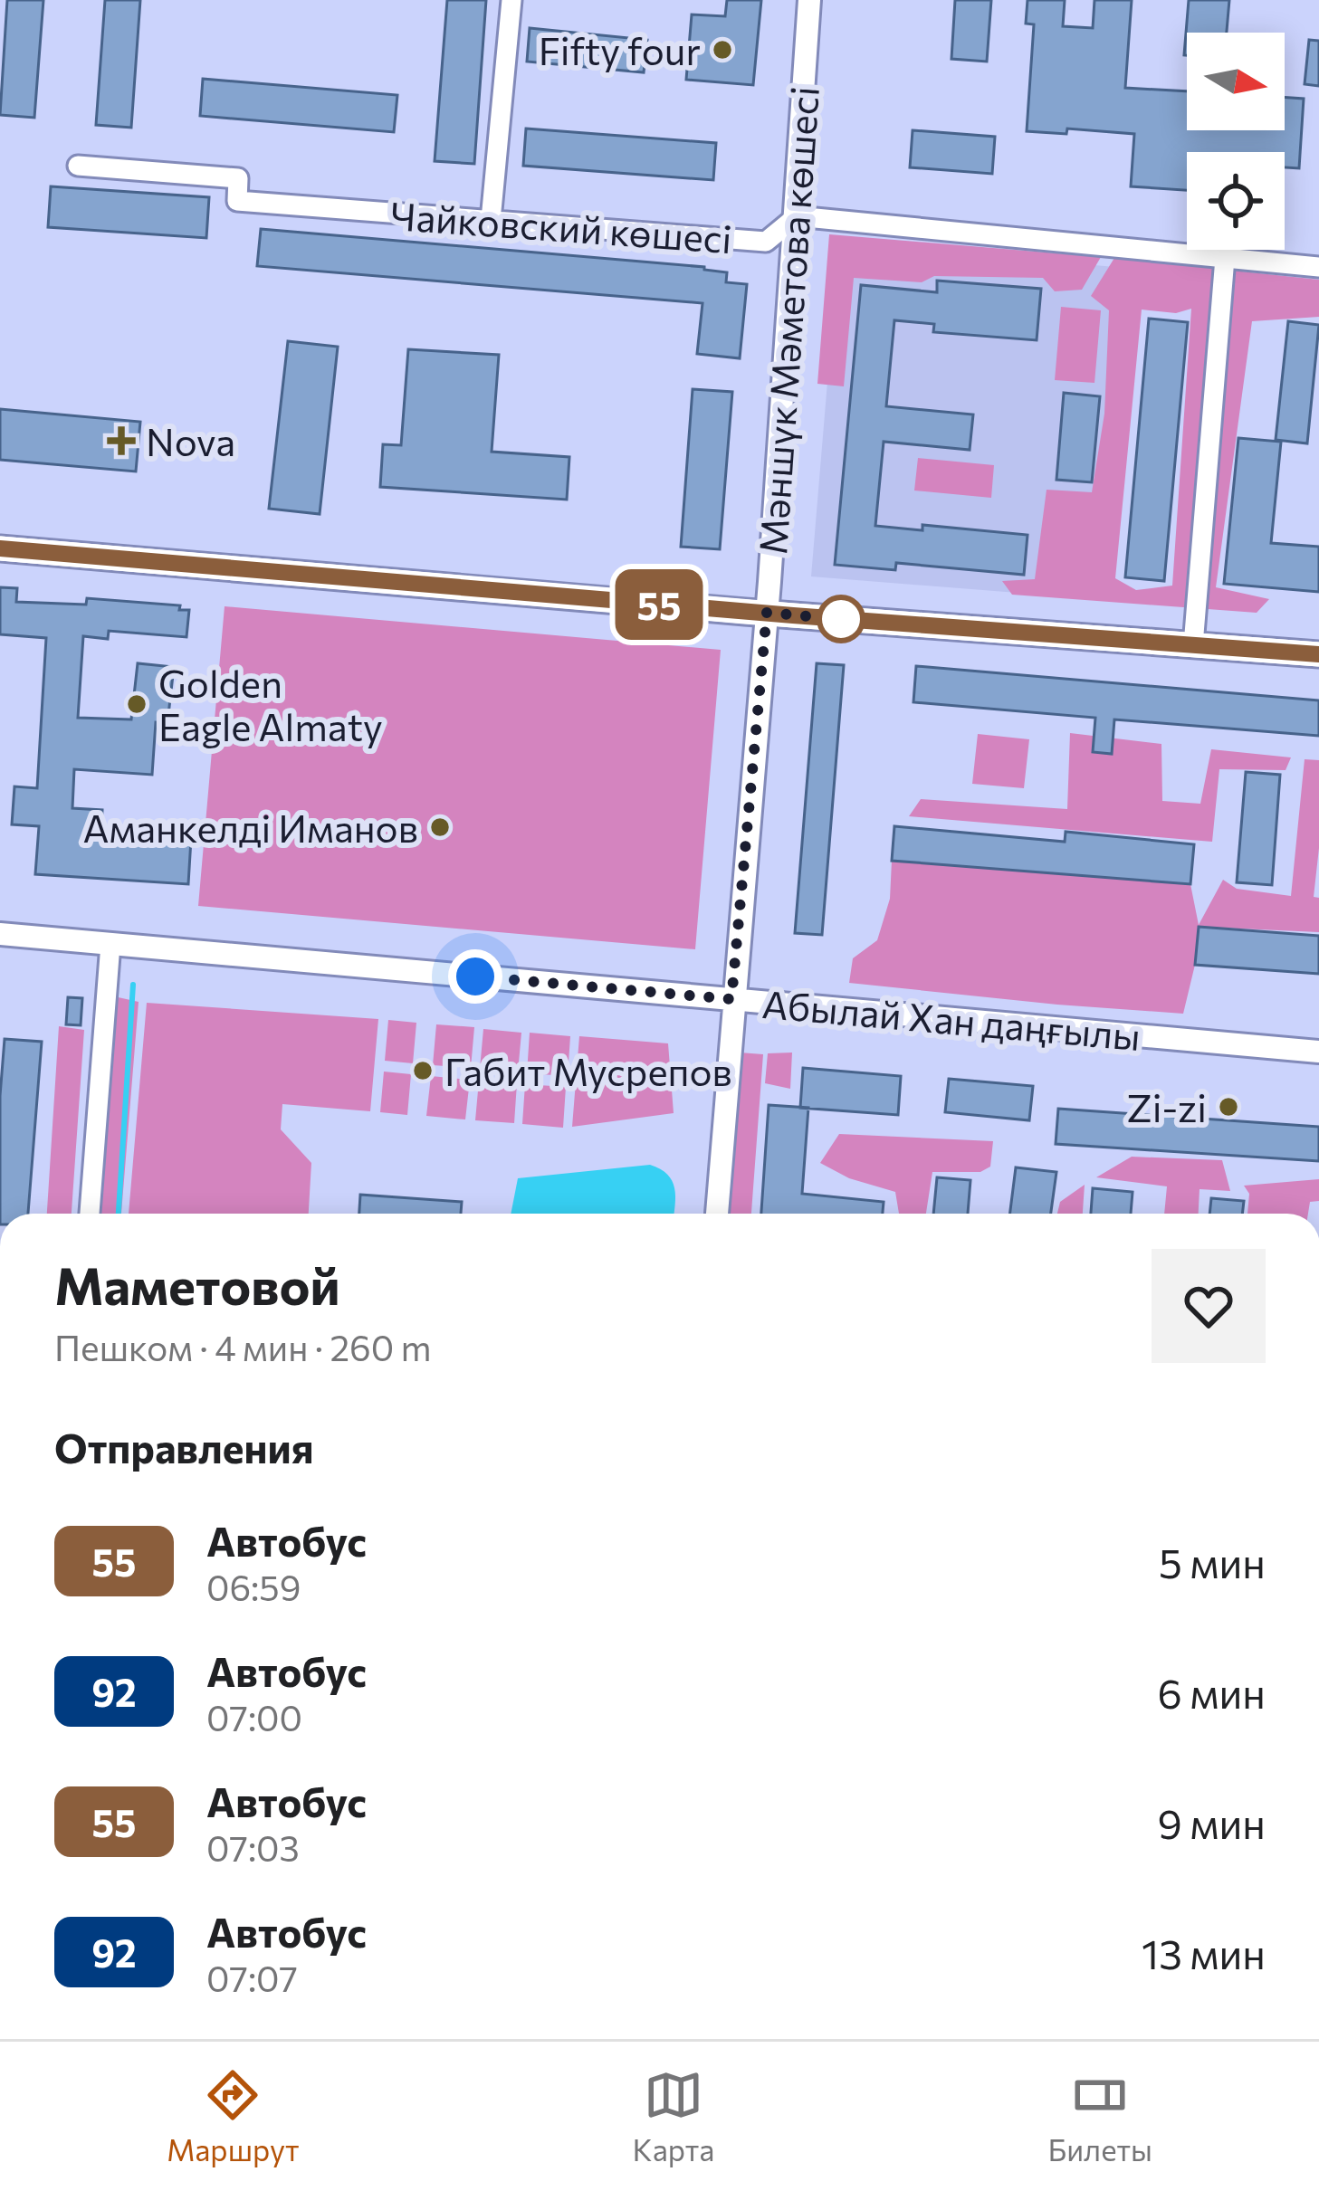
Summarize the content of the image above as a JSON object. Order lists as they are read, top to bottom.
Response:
{
  "streets": {
    "street": ["Чайковский көшесі", "Мәншүк Мәметова көшесі", "Абылай Хан даңғылы"]
  },
  "crossings": [
    ["Чайковский көшесі", "Мәншүк Мәметова көшесі"],
    ["Мәншүк Мәметова көшесі", "Абылай Хан даңғылы"]
  ],
  "places": {
    "other": [
      "Fifty four",
      "Golden Eagle Almaty",
      "Аманкелді Иманов",
      "Габит Мусрепов",
      "Zi-zi"
    ],
    "health": ["Nova"]
  },
  "lines": ["bus line 55"],
  "north": "right",
  "page": {
    "on_map": "55",
    "heading": [
      ["Маметовой", "Пешком · 4 мин · 260 m"],
      "Отправления"
    ],
    "list": [
      {
        "mark": "55",
        "name": "Автобус",
        "note": "06:59",
        "value": "5 мин"
      },
      {
        "mark": "92",
        "name": "Автобус",
        "note": "07:00",
        "value": "6 мин"
      },
      {
        "mark": "55",
        "name": "Автобус",
        "note": "07:03",
        "value": "9 мин"
      },
      {
        "mark": "92",
        "name": "Автобус",
        "note": "07:07",
        "value": "13 мин"
      }
    ],
    "tabs": ["Маршрут", "Карта", "Билеты"]
  }
}
